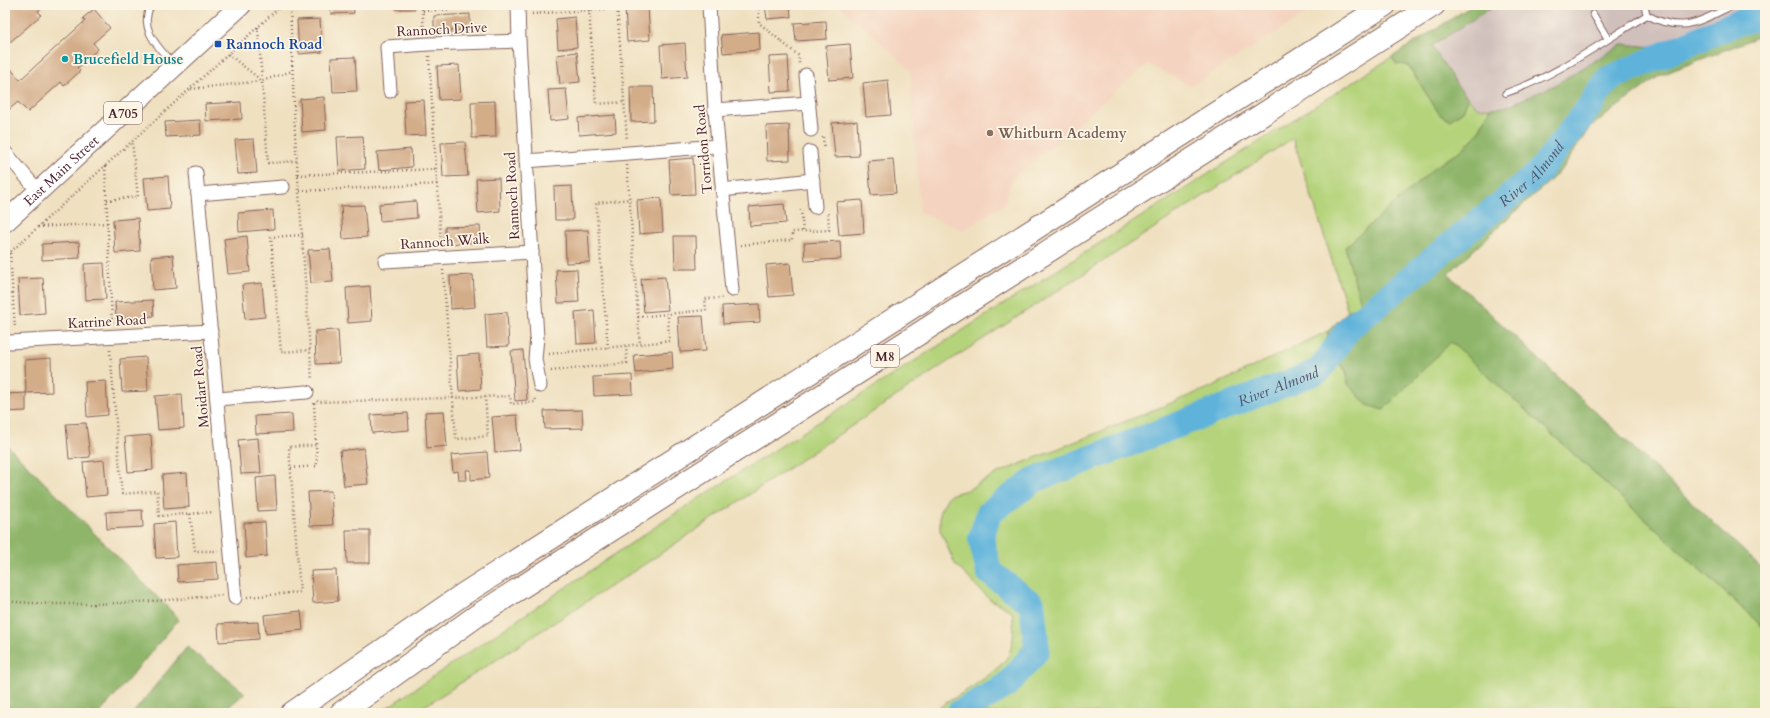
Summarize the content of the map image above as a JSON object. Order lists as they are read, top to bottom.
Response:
{
  "streets": {
    "highway": ["M8"],
    "main road": ["A705", "East Main Street"],
    "street": [
      "Rannoch Drive",
      "Torridon Road",
      "Rannoch Road",
      "Rannoch Walk",
      "Katrine Road",
      "Moidart Road"
    ]
  },
  "crossings": [
    ["Rannoch Drive", "Rannoch Road"],
    ["Rannoch Road", "Rannoch Walk"],
    ["Katrine Road", "Moidart Road"]
  ],
  "water": ["River Almond"],
  "places": {
    "transit": ["Rannoch Road"],
    "other": ["Brucefield House", "Whitburn Academy"]
  }
}
